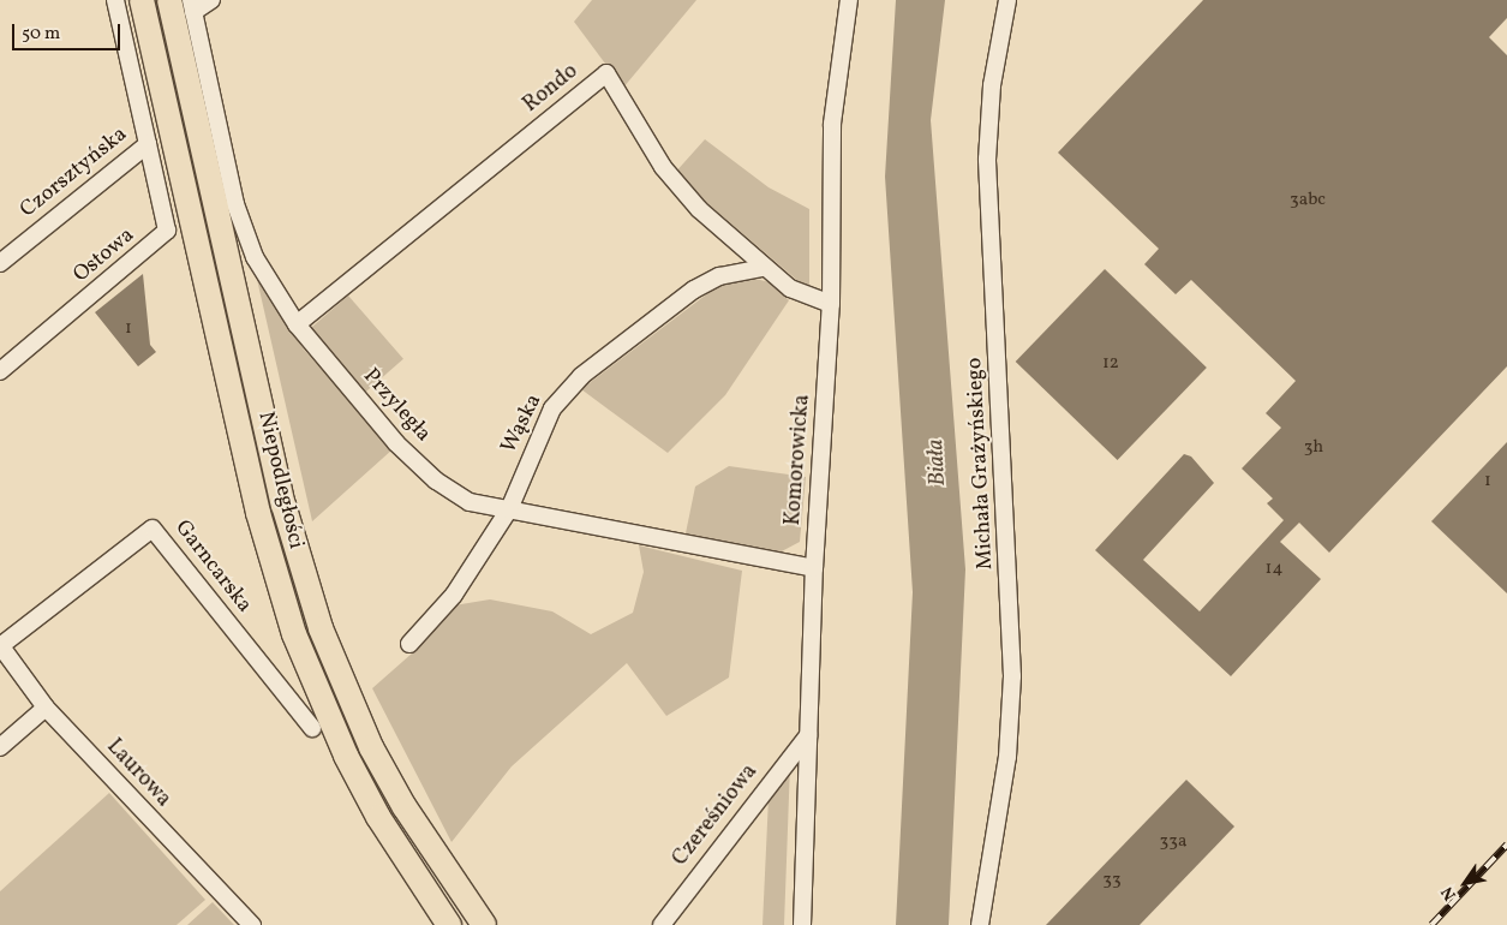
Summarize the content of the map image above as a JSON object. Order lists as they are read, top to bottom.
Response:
{
  "streets": {
    "highway": ["Niepodległości"],
    "street": [
      "Rondo",
      "Czorsztyńska",
      "Ostowa",
      "Przyległa",
      "Wąska",
      "Komorowicka",
      "Michała Grażyńskiego",
      "Garncarska",
      "Laurowa",
      "Czereśniowa"
    ]
  },
  "crossings": [
    ["Rondo", "Przyległa"],
    ["Rondo", "Wąska"],
    ["Rondo", "Komorowicka"],
    ["Czorsztyńska", "Ostowa"],
    ["Przyległa", "Wąska"],
    ["Przyległa", "Komorowicka"],
    ["Komorowicka", "Czereśniowa"],
    ["Garncarska", "Laurowa"]
  ],
  "water": ["Biała"],
  "house_numbers": [
    "3abc",
    "1",
    "12",
    "3h",
    "1",
    "14",
    "33a",
    "33"
  ],
  "scale_bar": "50 m",
  "north": "bottom left"
}
